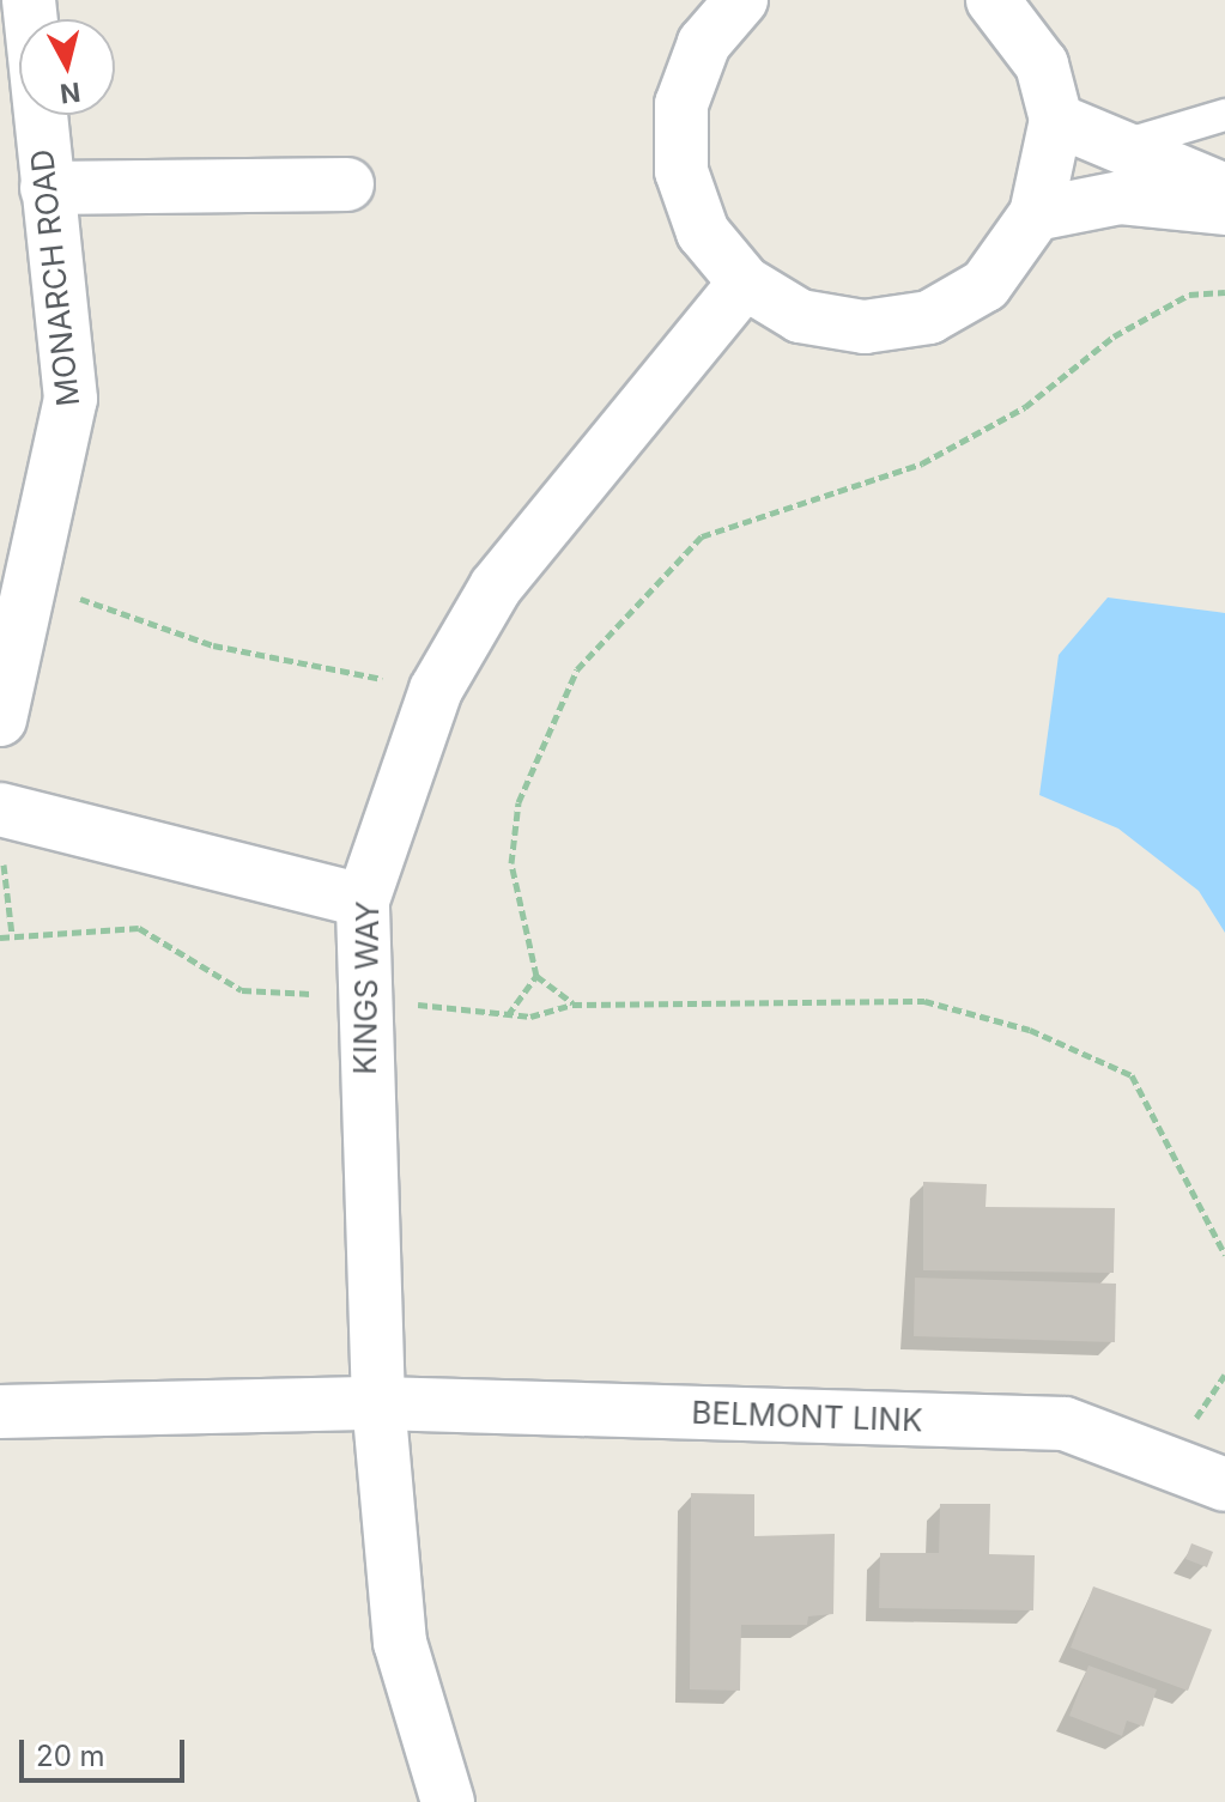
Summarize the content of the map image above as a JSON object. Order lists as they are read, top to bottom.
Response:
{
  "streets": {
    "street": ["MONARCH ROAD", "KINGS WAY", "BELMONT LINK"]
  },
  "crossings": [
    ["KINGS WAY", "BELMONT LINK"]
  ],
  "scale_bar": "20 m",
  "north": "bottom"
}
